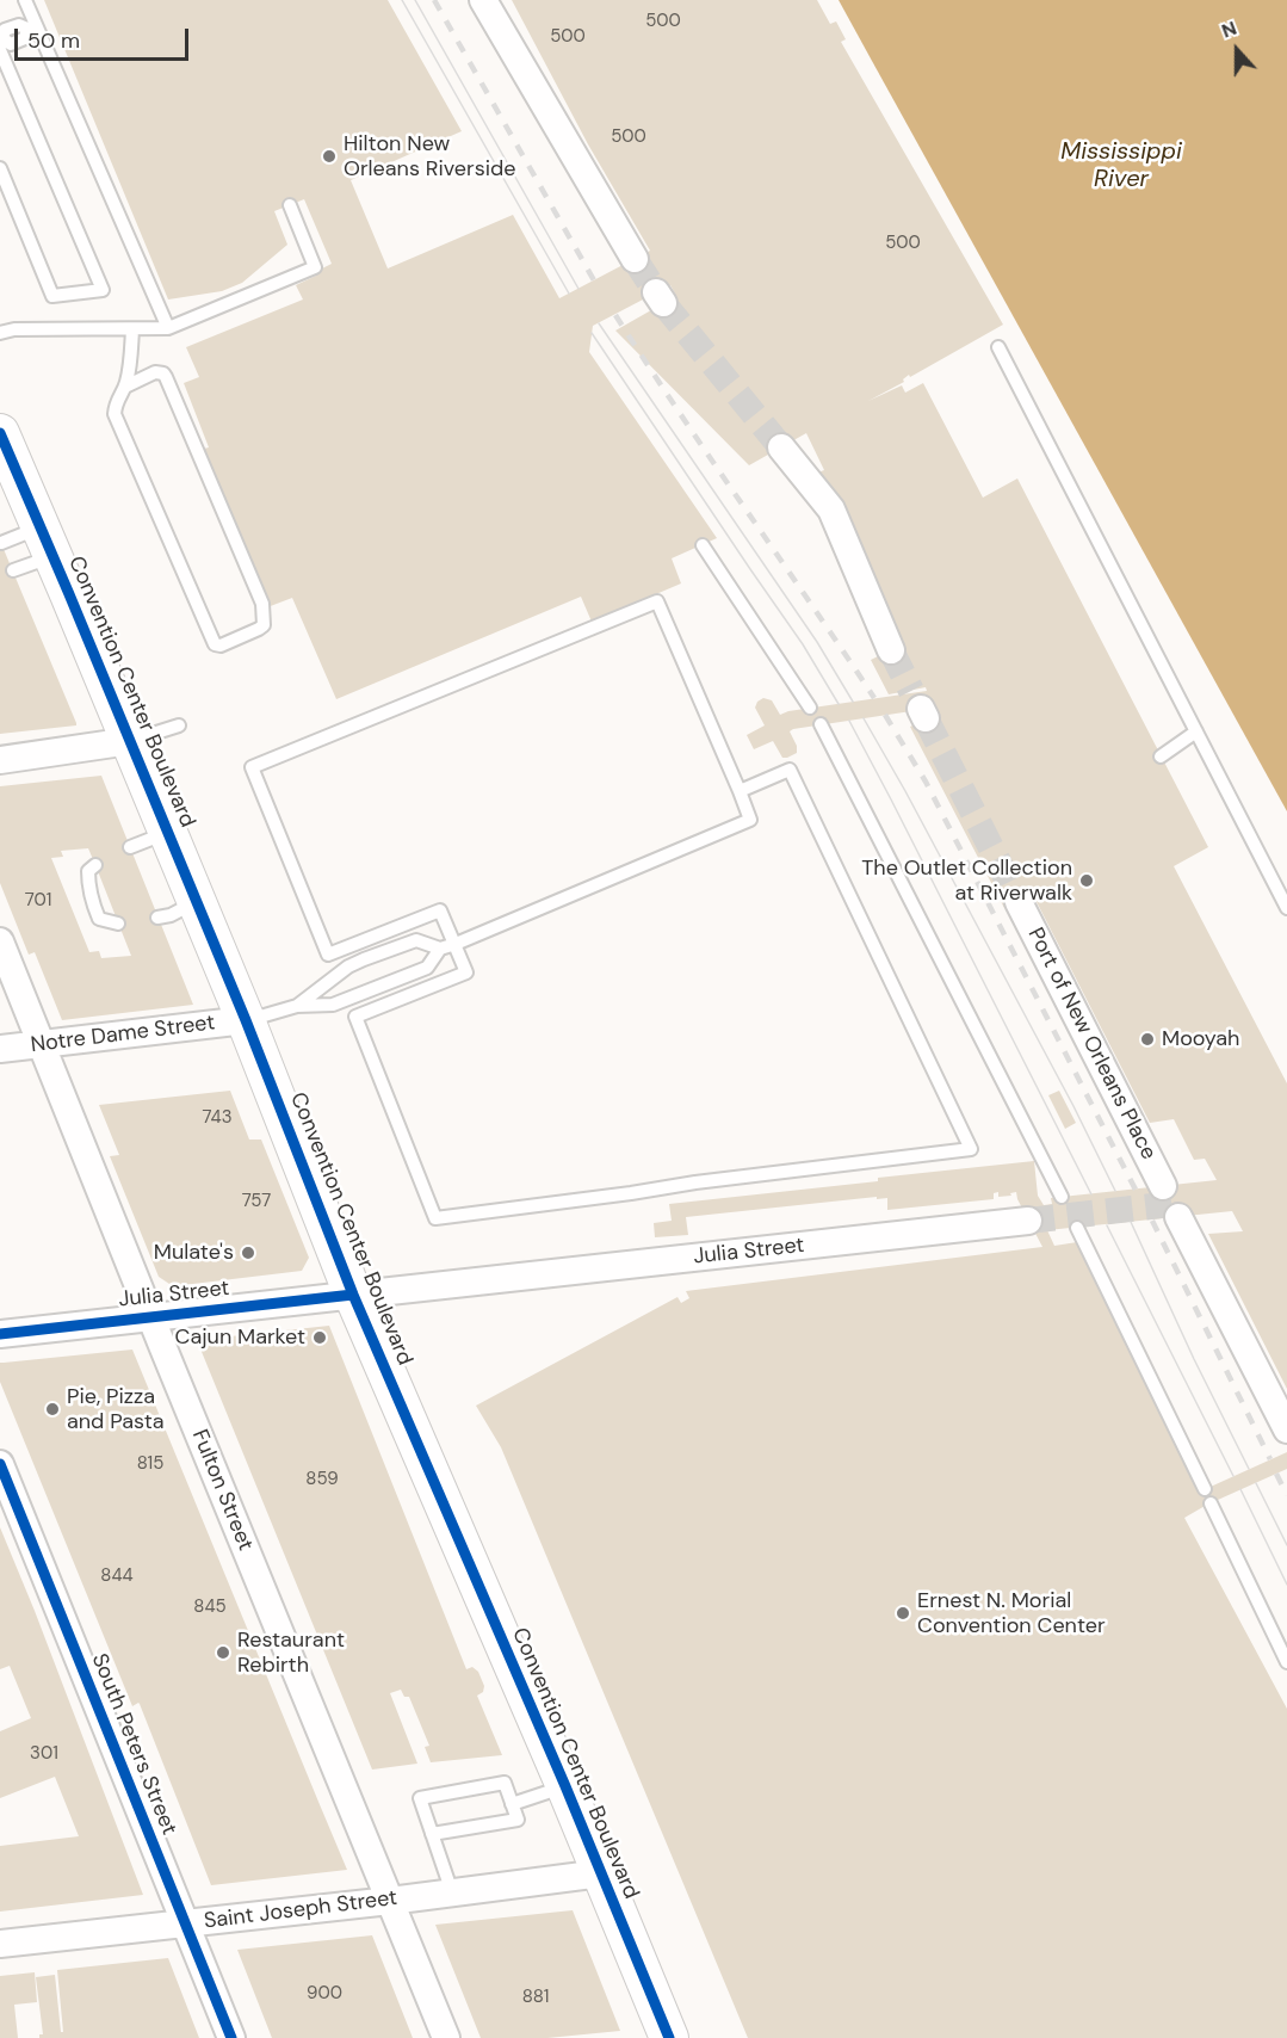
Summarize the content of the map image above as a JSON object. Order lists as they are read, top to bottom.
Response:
{
  "streets": {
    "street": [
      "Convention Center Boulevard",
      "Notre Dame Street",
      "Port of New Orleans Place",
      "Julia Street",
      "Fulton Street",
      "South Peters Street",
      "Saint Joseph Street"
    ]
  },
  "crossings": [
    ["Convention Center Boulevard", "Notre Dame Street"],
    ["Convention Center Boulevard", "Julia Street"],
    ["Convention Center Boulevard", "Saint Joseph Street"],
    ["Notre Dame Street", "Fulton Street"],
    ["Julia Street", "Fulton Street"],
    ["Fulton Street", "Saint Joseph Street"],
    ["South Peters Street", "Saint Joseph Street"]
  ],
  "water": ["Mississippi River"],
  "places": [
    "Hilton New Orleans Riverside",
    "The Outlet Collection at Riverwalk",
    "Mooyah",
    "Mulate's",
    "Cajun Market",
    "Pie, Pizza and Pasta",
    "Ernest N. Morial Convention Center",
    "Restaurant Rebirth"
  ],
  "house_numbers": [
    "500",
    "500",
    "500",
    "500",
    "701",
    "743",
    "757",
    "815",
    "859",
    "844",
    "845",
    "301",
    "900",
    "881"
  ],
  "scale_bar": "50 m",
  "north": "top"
}
